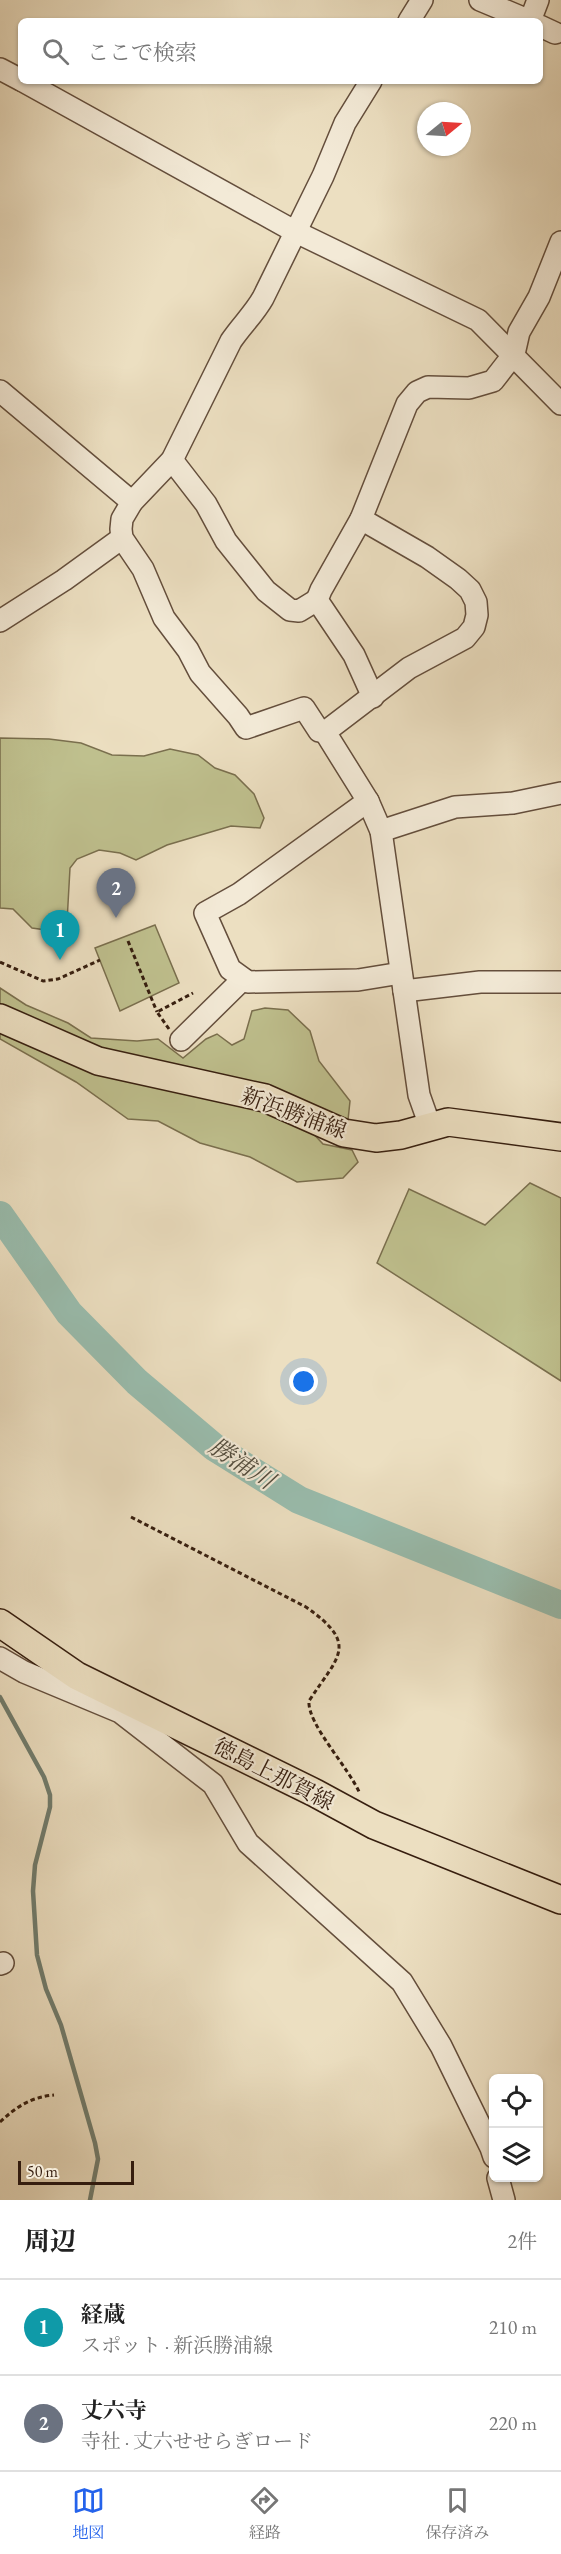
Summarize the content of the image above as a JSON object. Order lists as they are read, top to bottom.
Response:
{
  "streets": {
    "main road": ["新浜勝浦線", "徳島上那賀線"]
  },
  "water": ["勝浦川"],
  "scale_bar": "50 m",
  "north": "right",
  "page": {
    "search": "ここで検索",
    "pins": ["2", "1"],
    "scale": "50 m",
    "heading": ["周辺", "2件"],
    "list": [
      {
        "mark": "1",
        "name": "経蔵",
        "note": "スポット · 新浜勝浦線",
        "value": "210 m"
      },
      {
        "mark": "2",
        "name": "丈六寺",
        "note": "寺社 · 丈六せせらぎロード",
        "value": "220 m"
      }
    ],
    "nav": ["地図", "経路", "保存済み"]
  }
}
